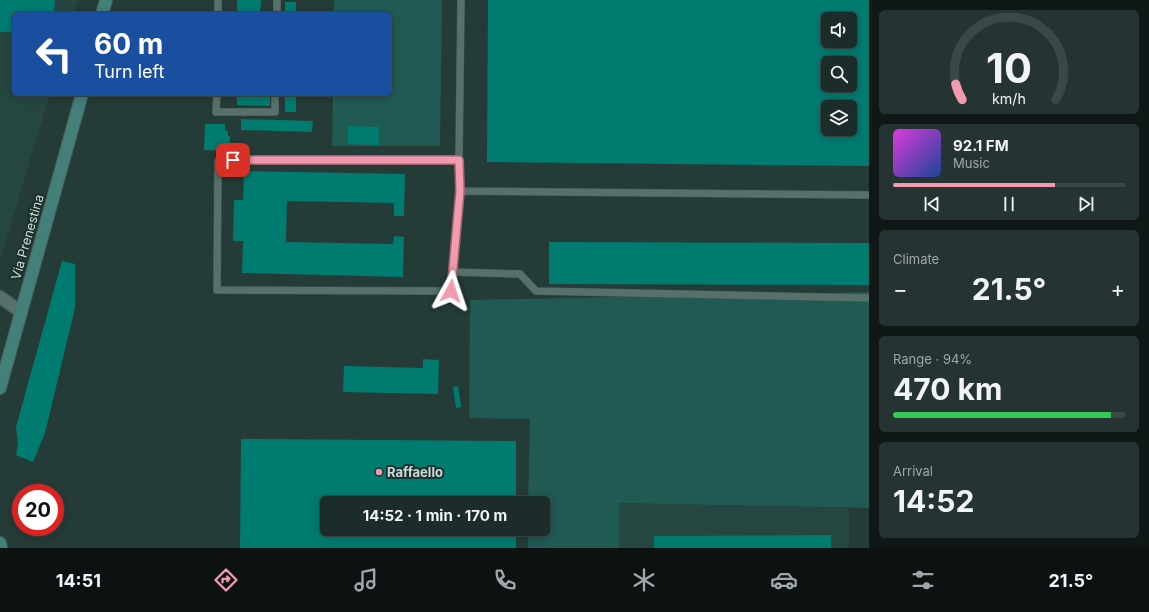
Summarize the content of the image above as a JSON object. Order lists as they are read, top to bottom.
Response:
{
  "streets": {
    "street": ["Via Prenestina"]
  },
  "places": ["Raffaello"],
  "page": {
    "turn": ["60 m", "Turn left"],
    "song": ["92.1 FM", "Music"],
    "tile": [
      "Climate",
      ["Range · 94%", "470 km"],
      ["Arrival", "14:52"]
    ],
    "heat": ["−", "21.5°", "+"],
    "limit": "20",
    "trip": "14:52 · 1 min · 170 m",
    "tabs": ["14:51", "21.5°"],
    "gauge": ["10", "km/h"]
  }
}
